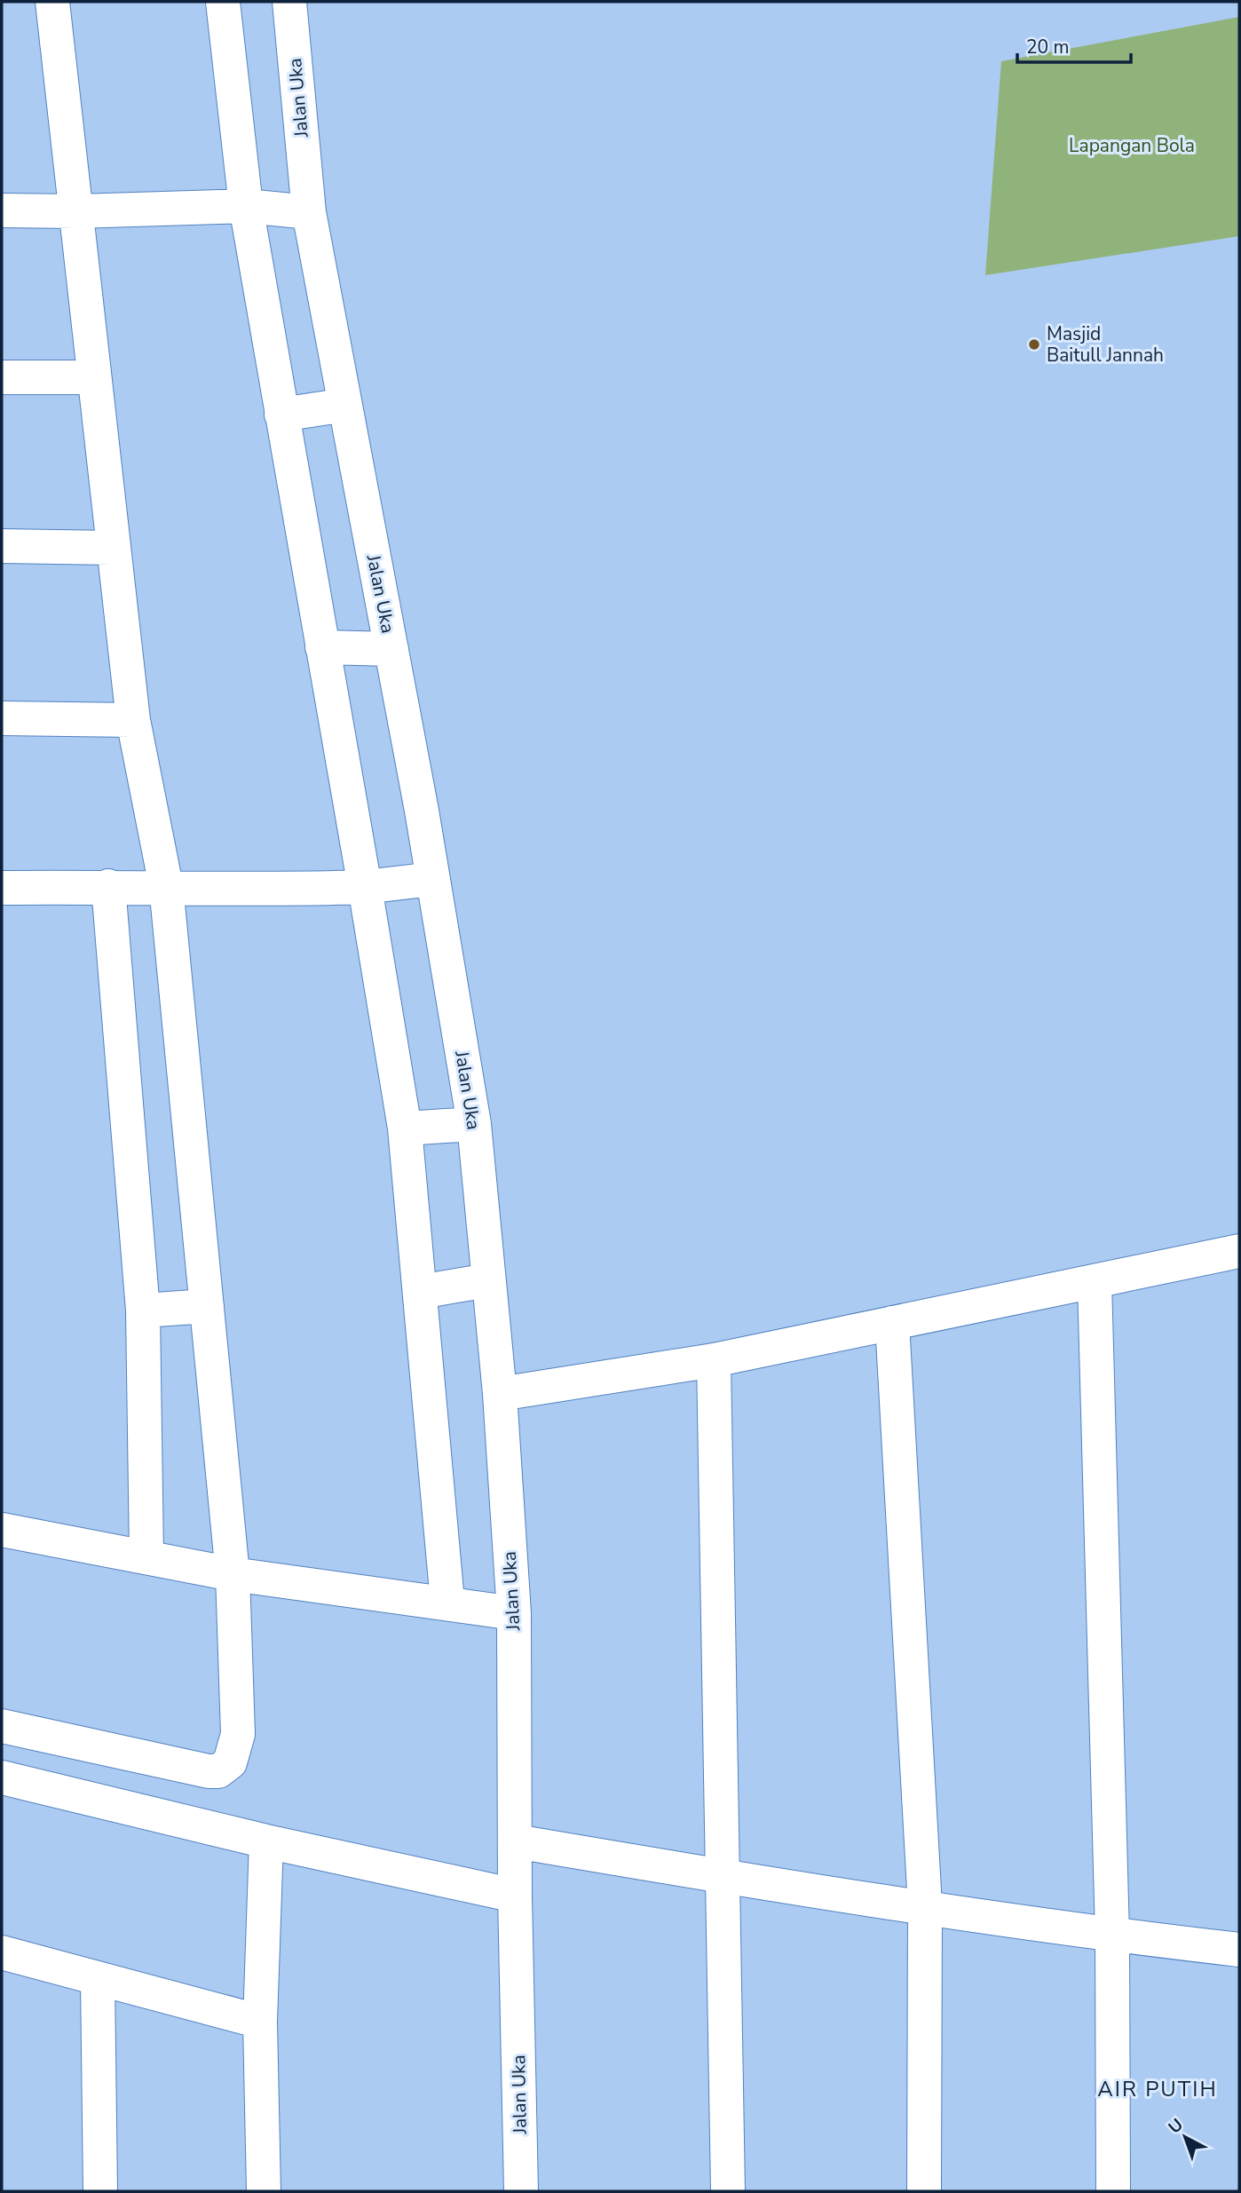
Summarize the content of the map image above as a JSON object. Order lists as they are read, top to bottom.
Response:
{
  "streets": {
    "street": ["Jalan Uka"]
  },
  "districts": ["AIR PUTIH"],
  "parks": ["Lapangan Bola"],
  "places": ["Masjid Baitull Jannah"],
  "scale_bar": "20 m",
  "north": "top left"
}
